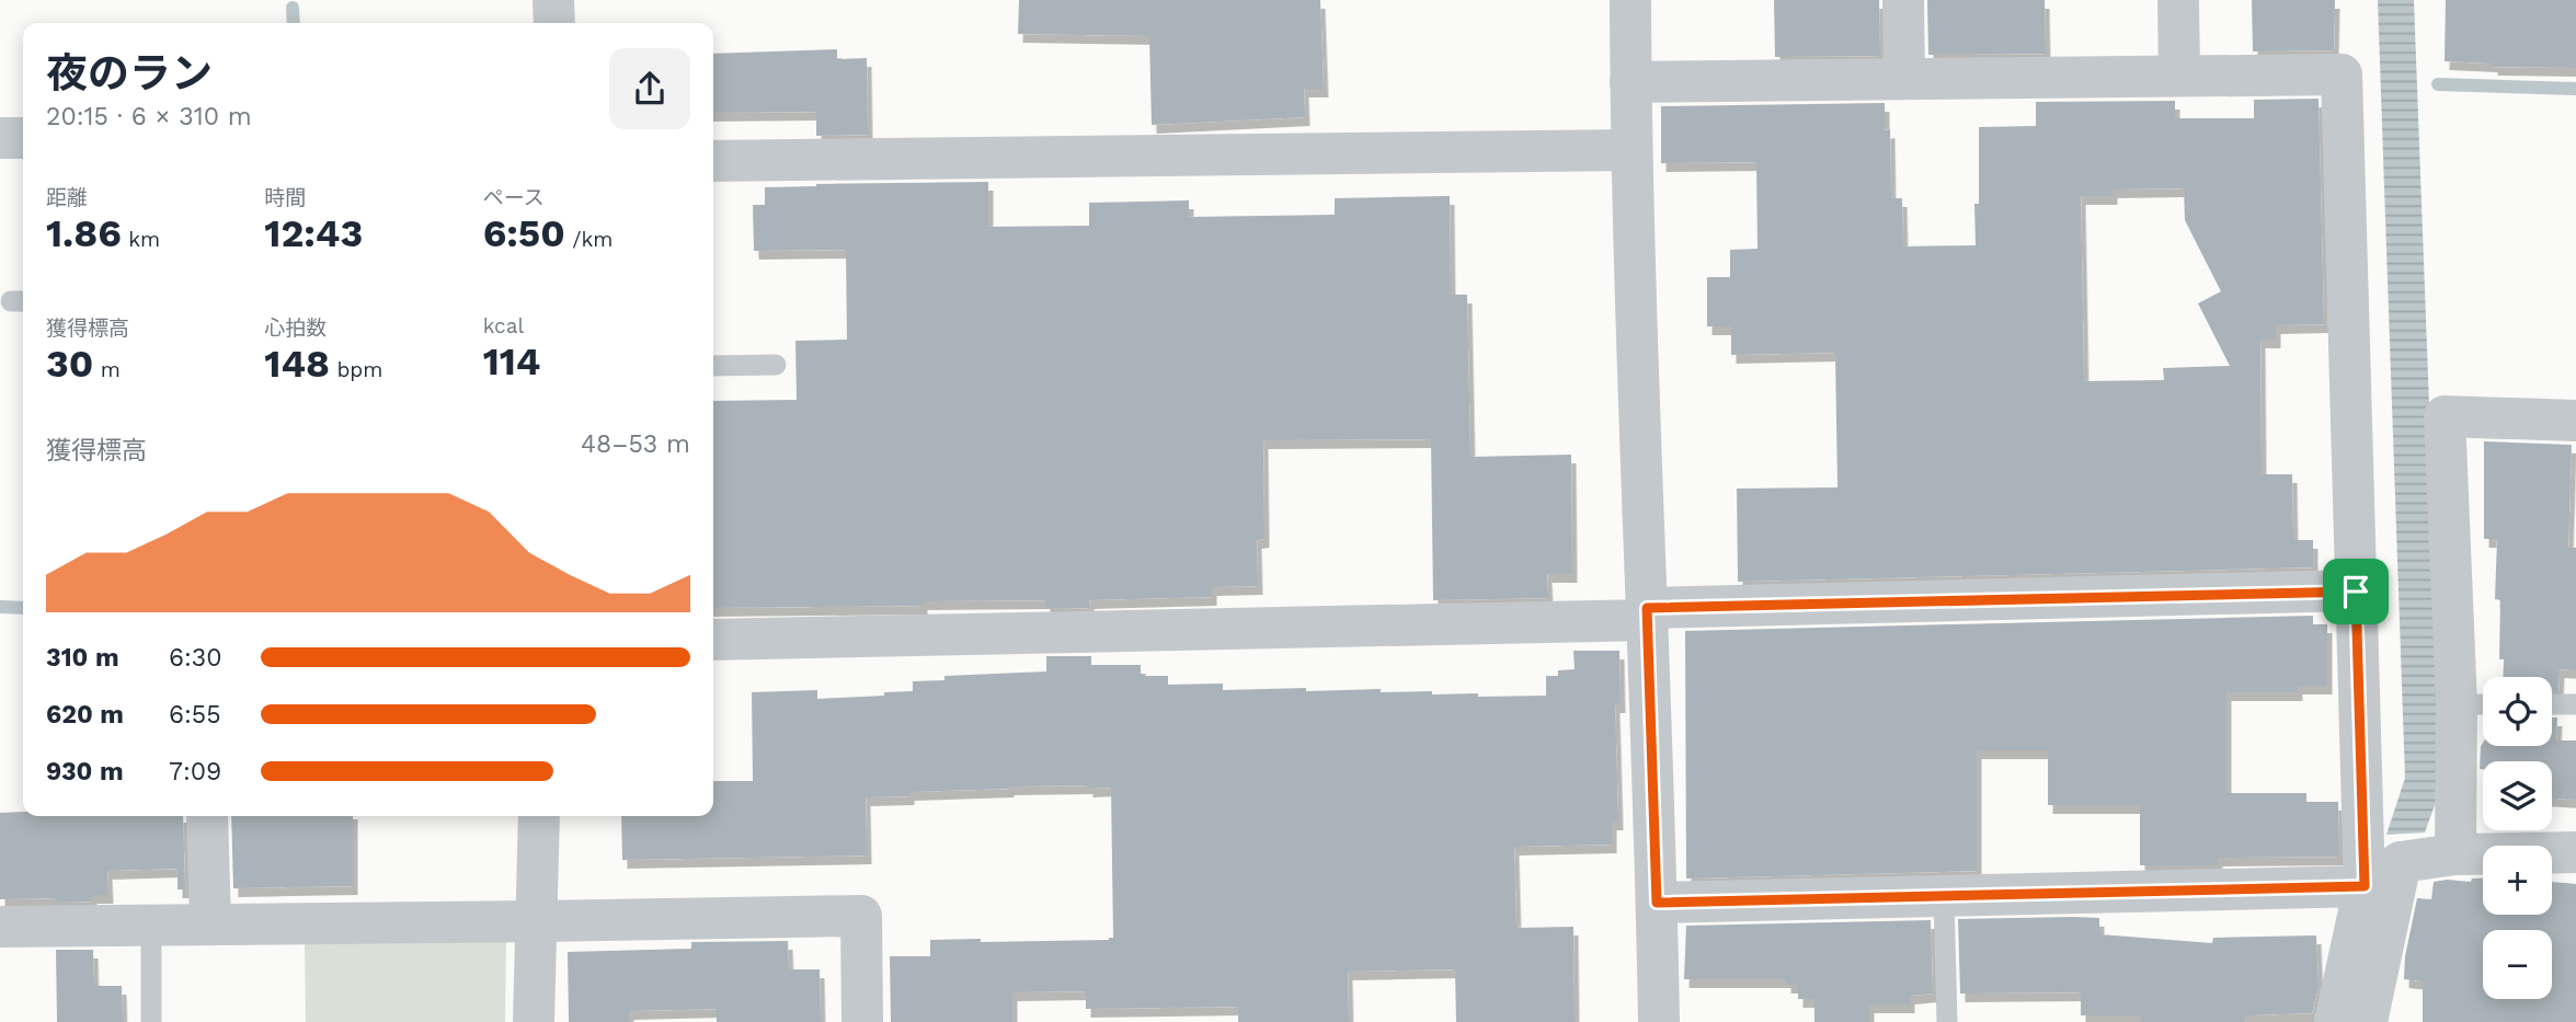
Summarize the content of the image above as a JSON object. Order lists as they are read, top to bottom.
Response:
{
  "page": {
    "heading": ["夜のラン", "20:15 · 6 × 310 m"],
    "stats": [
      ["距離", "1.86 km"],
      ["時間", "12:43"],
      ["ペース", "6:50 /km"],
      ["獲得標高", "30 m"],
      ["心拍数", "148 bpm"],
      ["kcal", "114"]
    ],
    "chart": ["獲得標高", "48–53 m"],
    "list": [
      {
        "name": "310 m",
        "note": "6:30"
      },
      {
        "name": "620 m",
        "note": "6:55"
      },
      {
        "name": "930 m",
        "note": "7:09"
      }
    ],
    "map_buttons": ["+", "−"]
  }
}
